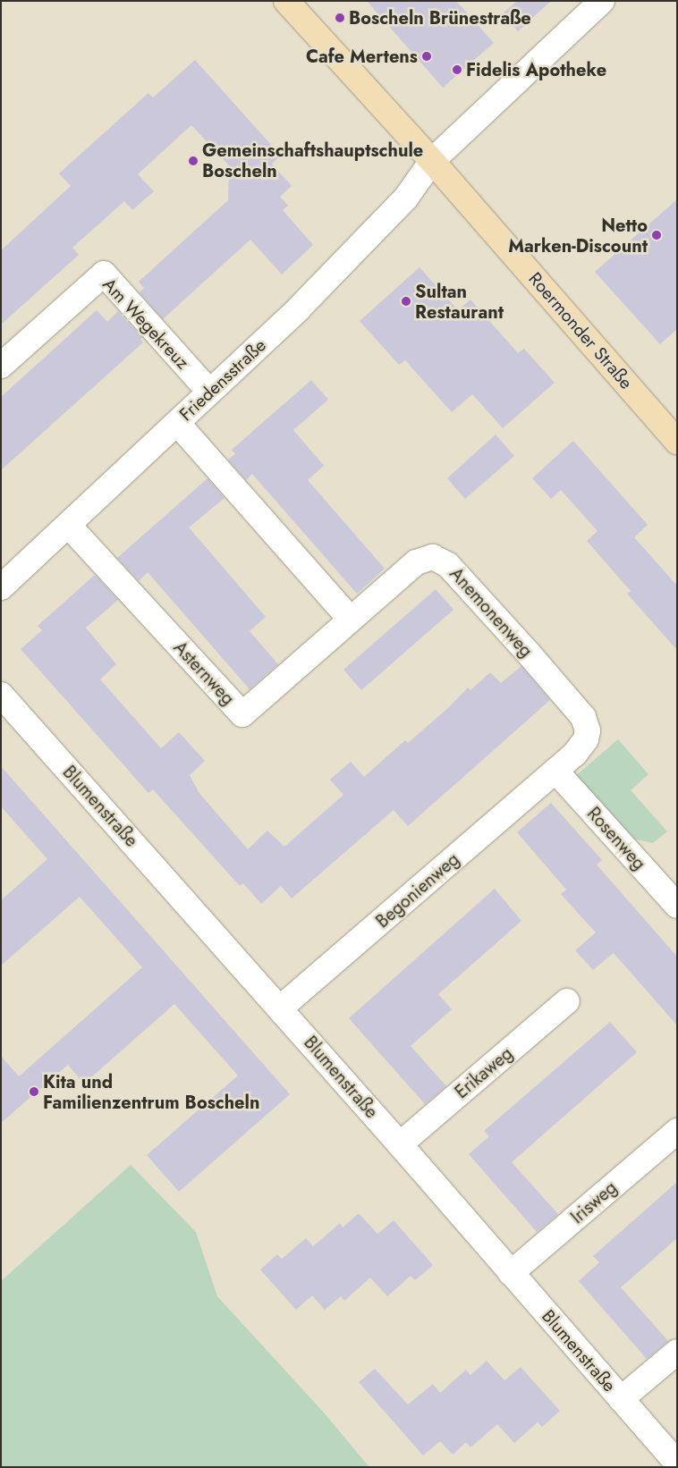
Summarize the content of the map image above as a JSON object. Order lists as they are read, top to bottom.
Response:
{
  "streets": {
    "main road": ["Roermonder Straße"],
    "street": [
      "Am Wegekreuz",
      "Friedensstraße",
      "Anemonenweg",
      "Asternweg",
      "Blumenstraße",
      "Rosenweg",
      "Begonienweg",
      "Erikaweg",
      "Irisweg"
    ]
  },
  "crossings": [
    ["Am Wegekreuz", "Friedensstraße"],
    ["Roermonder Straße", "Friedensstraße"],
    ["Friedensstraße", "Asternweg"],
    ["Anemonenweg", "Asternweg"],
    ["Anemonenweg", "Rosenweg"],
    ["Anemonenweg", "Begonienweg"],
    ["Blumenstraße", "Begonienweg"],
    ["Blumenstraße", "Erikaweg"],
    ["Blumenstraße", "Irisweg"],
    ["Rosenweg", "Begonienweg"]
  ],
  "places": [
    "Boscheln Brünestraße",
    "Cafe Mertens",
    "Fidelis Apotheke",
    "Gemeinschaftshauptschule Boscheln",
    "Netto Marken-Discount",
    "Sultan Restaurant",
    "Kita und Familienzentrum Boscheln"
  ]
}
